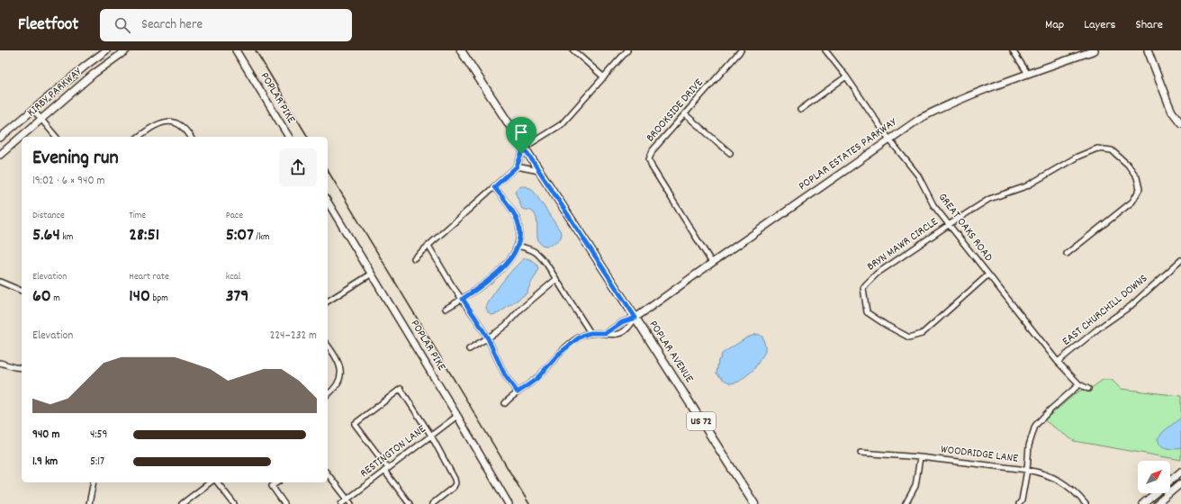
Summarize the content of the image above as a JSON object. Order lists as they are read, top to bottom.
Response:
{
  "streets": {
    "main road": [
      "KIRBY PARKWAY",
      "POPLAR PIKE",
      "POPLAR ESTATES PARKWAY",
      "POPLAR AVENUE",
      "US 72"
    ],
    "street": [
      "BROOKSIDE DRIVE",
      "GREAT OAKS ROAD",
      "BRYN MAWR CIRCLE",
      "EAST CHURCHILL DOWNS",
      "RESTINGTON LANE",
      "WOODRIDGE LANE"
    ]
  },
  "crossings": [
    ["POPLAR PIKE", "RESTINGTON LANE"],
    ["BROOKSIDE DRIVE", "POPLAR ESTATES PARKWAY"],
    ["POPLAR ESTATES PARKWAY", "GREAT OAKS ROAD"],
    ["POPLAR ESTATES PARKWAY", "POPLAR AVENUE"],
    ["GREAT OAKS ROAD", "BRYN MAWR CIRCLE"],
    ["GREAT OAKS ROAD", "EAST CHURCHILL DOWNS"]
  ],
  "north": "top right",
  "page": {
    "header": "Fleetfoot",
    "search": "Search here",
    "nav": ["Map", "Layers", "Share"],
    "heading": ["Evening run", "19:02 · 6 × 940 m"],
    "stats": [
      ["Distance", "5.64 km"],
      ["Time", "28:51"],
      ["Pace", "5:07 /km"],
      ["Elevation", "60 m"],
      ["Heart rate", "140 bpm"],
      ["kcal", "379"]
    ],
    "chart": ["Elevation", "224–232 m"],
    "list": [
      {
        "name": "940 m",
        "note": "4:59"
      },
      {
        "name": "1.9 km",
        "note": "5:17"
      }
    ]
  }
}
